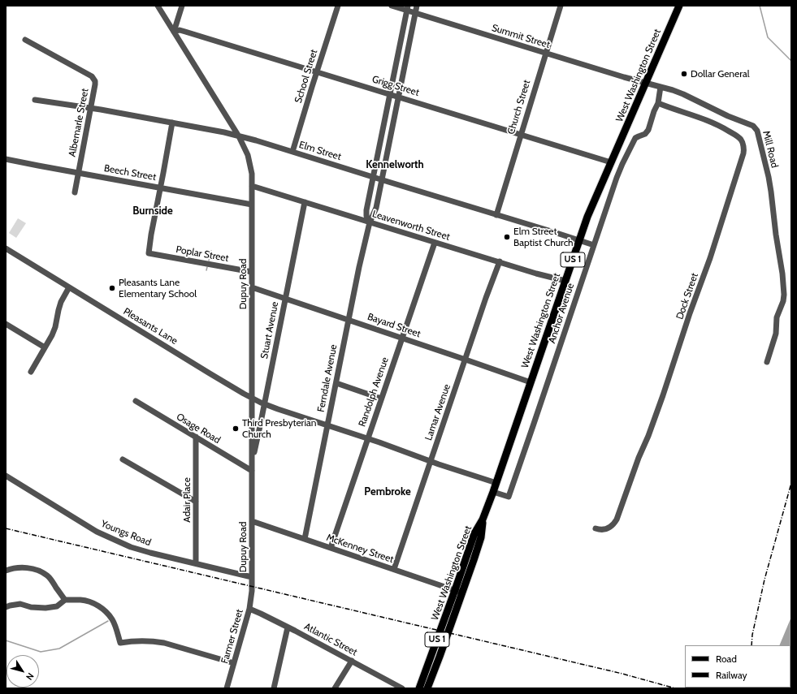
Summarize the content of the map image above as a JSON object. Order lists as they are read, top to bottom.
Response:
{
  "streets": {
    "main road": ["West Washington Street", "US 1"],
    "street": [
      "Summit Street",
      "School Street",
      "Grigg Street",
      "Church Street",
      "Albemarle Street",
      "Mill Road",
      "Elm Street",
      "Beech Street",
      "Leavenworth Street",
      "Poplar Street",
      "Dupuy Road",
      "Dock Street",
      "Anchor Avenue",
      "Bayard Street",
      "Pleasants Lane",
      "Stuart Avenue",
      "Ferndale Avenue",
      "Randolph Avenue",
      "Lamar Avenue",
      "Osage Road",
      "Adair Place",
      "Youngs Road",
      "McKenney Street",
      "Farmer Street",
      "Atlantic Street"
    ]
  },
  "crossings": [
    ["Summit Street", "West Washington Street"],
    ["Summit Street", "Church Street"],
    ["Summit Street", "Mill Road"],
    ["Summit Street", "Ferndale Avenue"],
    ["West Washington Street", "Grigg Street"],
    ["West Washington Street", "Mill Road"],
    ["West Washington Street", "Elm Street"],
    ["West Washington Street", "Leavenworth Street"],
    ["West Washington Street", "Anchor Avenue"],
    ["West Washington Street", "Bayard Street"],
    ["West Washington Street", "Pleasants Lane"],
    ["West Washington Street", "McKenney Street"],
    ["School Street", "Grigg Street"],
    ["School Street", "Elm Street"],
    ["Grigg Street", "Church Street"],
    ["Grigg Street", "Dupuy Road"],
    ["Grigg Street", "Ferndale Avenue"],
    ["Church Street", "Elm Street"],
    ["Albemarle Street", "Elm Street"],
    ["Albemarle Street", "Beech Street"],
    ["Mill Road", "Anchor Avenue"],
    ["Elm Street", "Dupuy Road"],
    ["Elm Street", "Anchor Avenue"],
    ["Elm Street", "Ferndale Avenue"],
    ["Beech Street", "Poplar Street"],
    ["Beech Street", "Dupuy Road"],
    ["Leavenworth Street", "Dupuy Road"],
    ["Leavenworth Street", "Stuart Avenue"],
    ["Leavenworth Street", "Ferndale Avenue"],
    ["Leavenworth Street", "Randolph Avenue"],
    ["Leavenworth Street", "Lamar Avenue"],
    ["Poplar Street", "Dupuy Road"],
    ["Dupuy Road", "Bayard Street"],
    ["Dupuy Road", "Pleasants Lane"],
    ["Dupuy Road", "Stuart Avenue"],
    ["Dupuy Road", "Osage Road"],
    ["Dupuy Road", "Youngs Road"],
    ["Dupuy Road", "McKenney Street"],
    ["Dupuy Road", "Farmer Street"],
    ["Dock Street", "Anchor Avenue"],
    ["Bayard Street", "Stuart Avenue"],
    ["Bayard Street", "Ferndale Avenue"],
    ["Bayard Street", "Randolph Avenue"],
    ["Bayard Street", "Lamar Avenue"],
    ["Pleasants Lane", "Stuart Avenue"],
    ["Pleasants Lane", "Ferndale Avenue"],
    ["Pleasants Lane", "Randolph Avenue"],
    ["Pleasants Lane", "Lamar Avenue"],
    ["Ferndale Avenue", "McKenney Street"],
    ["Randolph Avenue", "McKenney Street"],
    ["Lamar Avenue", "McKenney Street"],
    ["Osage Road", "Adair Place"],
    ["Adair Place", "Youngs Road"],
    ["Farmer Street", "Atlantic Street"]
  ],
  "districts": ["Kennelworth", "Burnside", "Pembroke"],
  "places": [
    "Dollar General",
    "Elm Street Baptist Church",
    "Pleasants Lane Elementary School",
    "Third Presbyterian Church"
  ],
  "legend": ["Road", "Railway"],
  "north": "bottom right"
}
